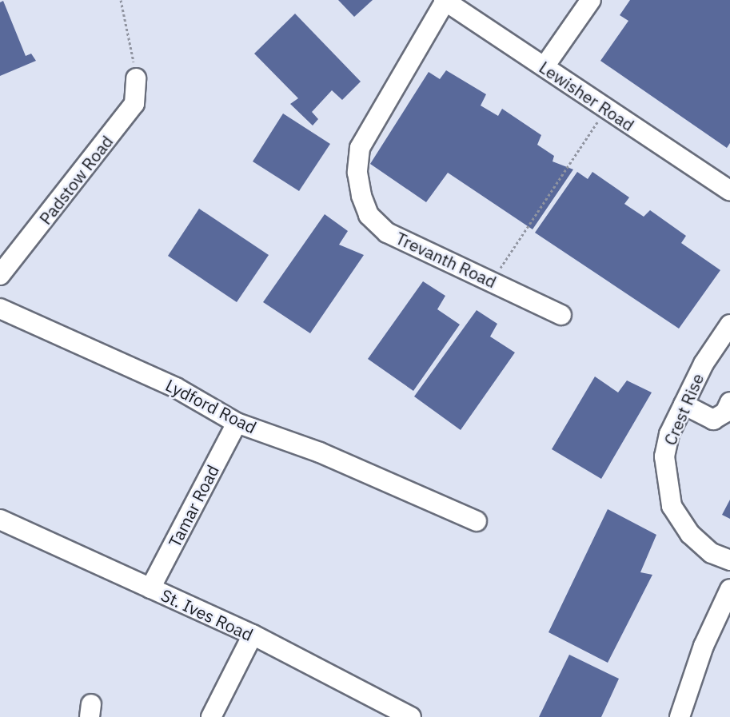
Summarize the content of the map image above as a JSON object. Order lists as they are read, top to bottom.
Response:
{
  "streets": {
    "street": [
      "Lewisher Road",
      "Padstow Road",
      "Trevanth Road",
      "Lydford Road",
      "Crest Rise",
      "Tamar Road",
      "St. Ives Road"
    ]
  },
  "crossings": [
    ["Lewisher Road", "Trevanth Road"],
    ["Lydford Road", "Tamar Road"],
    ["Tamar Road", "St. Ives Road"]
  ]
}
